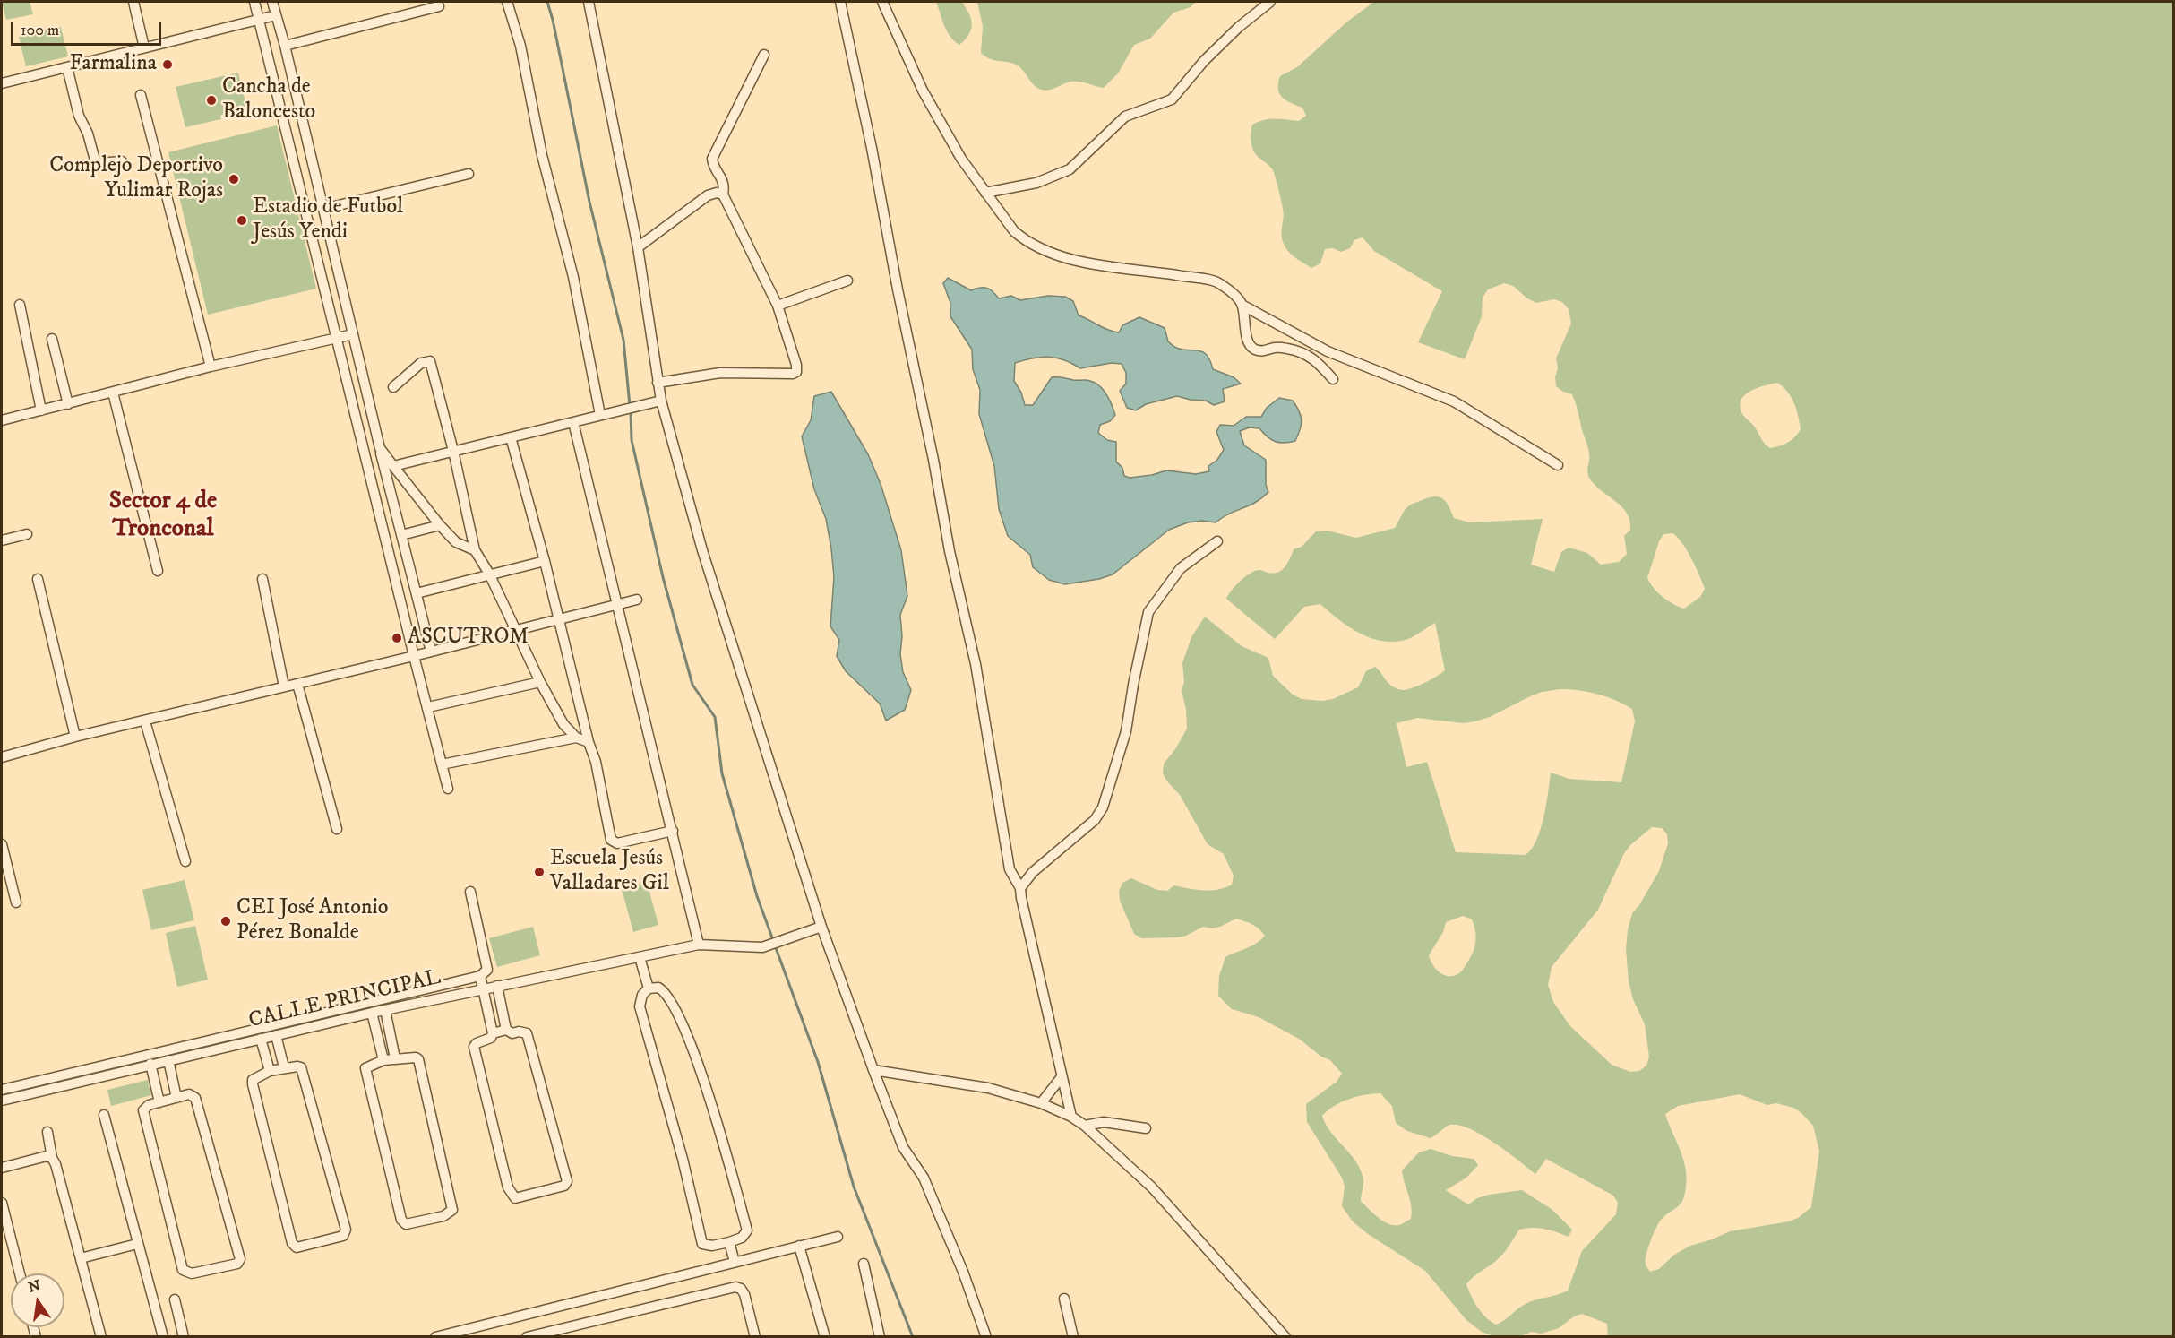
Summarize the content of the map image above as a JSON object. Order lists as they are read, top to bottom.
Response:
{
  "streets": {
    "street": ["CALLE PRINCIPAL"]
  },
  "districts": ["Sector 4 de Tronconal"],
  "places": [
    "Farmalina",
    "Cancha de Baloncesto",
    "Complejo Deportivo Yulimar Rojas",
    "Estadio de Futbol Jesús Yendi",
    "ASCUTROM",
    "Escuela Jesús Valladares Gil",
    "CEI José Antonio Pérez Bonalde"
  ],
  "scale_bar": "100 m",
  "north": "top"
}
